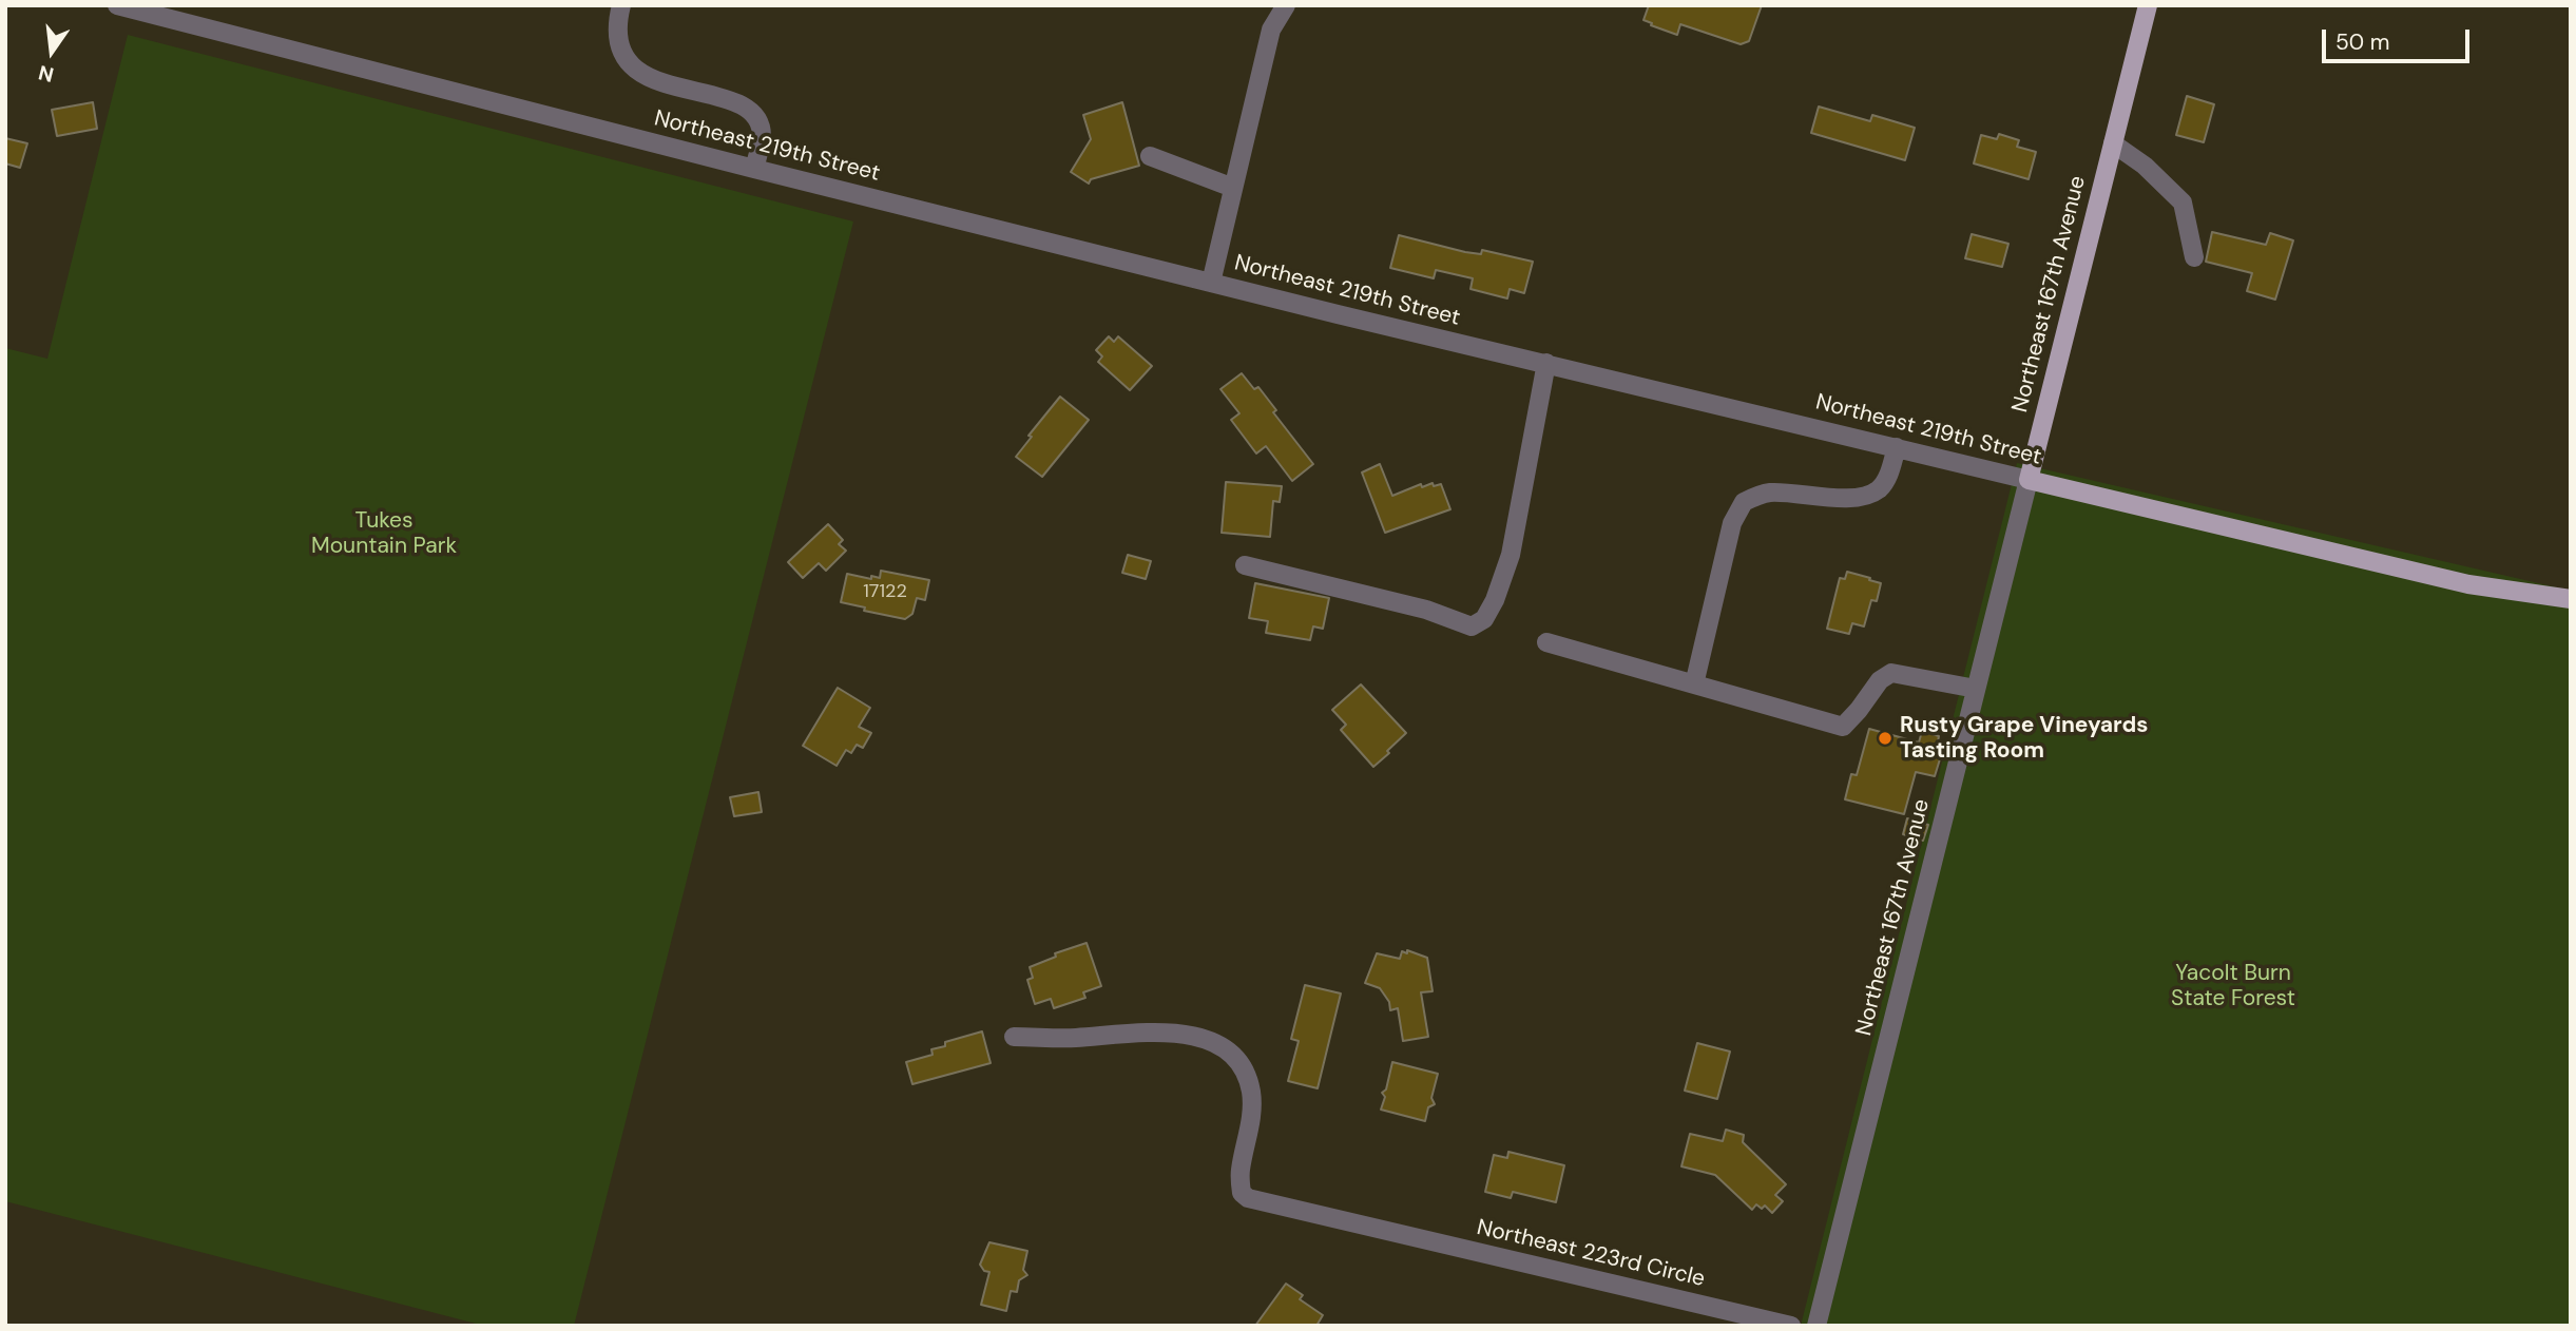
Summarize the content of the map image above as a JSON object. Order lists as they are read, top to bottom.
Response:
{
  "streets": {
    "main road": ["Northeast 219th Street", "Northeast 167th Avenue"],
    "street": ["Northeast 223rd Circle"]
  },
  "crossings": [
    ["Northeast 219th Street", "Northeast 167th Avenue"]
  ],
  "parks": ["Tukes Mountain Park", "Yacolt Burn State Forest"],
  "places": ["Rusty Grape Vineyards Tasting Room"],
  "house_numbers": ["17122"],
  "scale_bar": "50 m",
  "north": "bottom"
}
